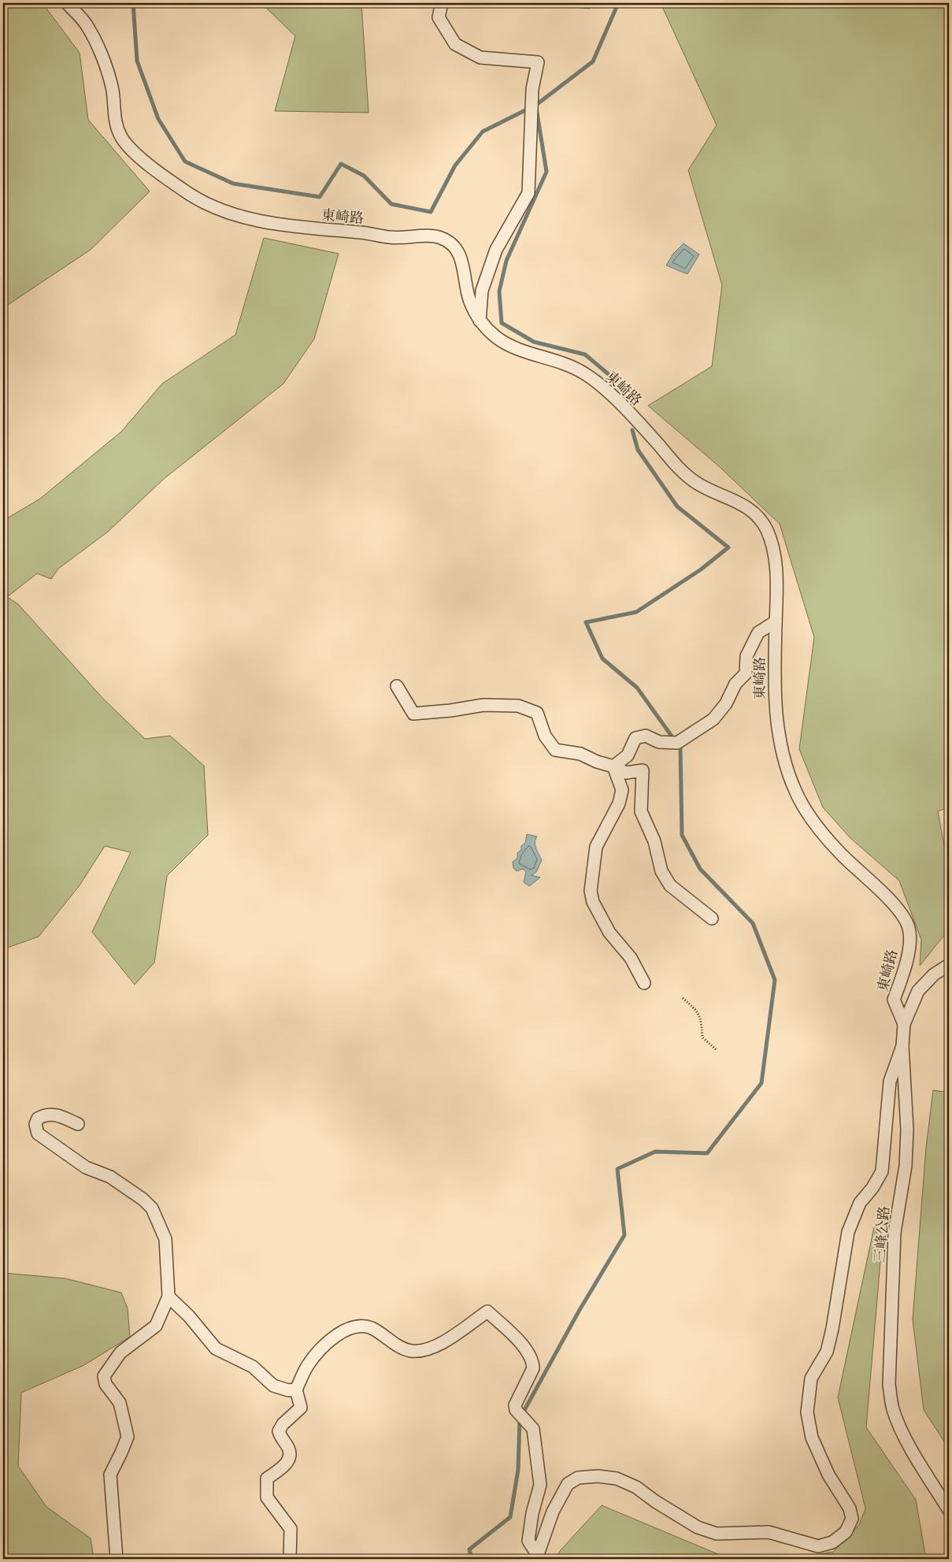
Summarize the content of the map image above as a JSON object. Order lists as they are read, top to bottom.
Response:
{
  "streets": {
    "street": ["東崎路", "三峰公路"]
  },
  "crossings": [
    ["東崎路", "三峰公路"]
  ]
}
